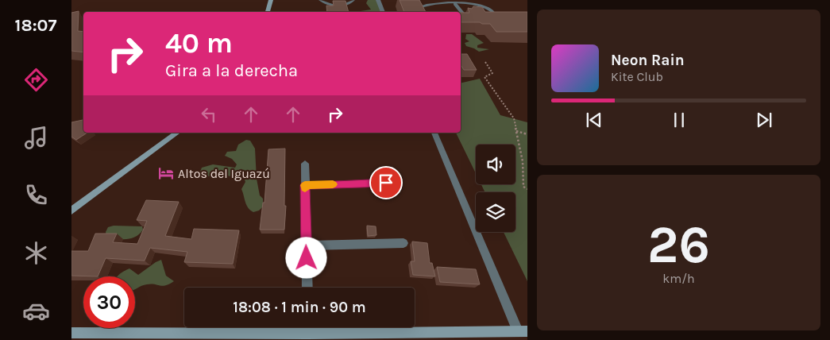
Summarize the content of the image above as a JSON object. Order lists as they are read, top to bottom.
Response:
{
  "places": {
    "hotel": ["Altos del Iguazú"]
  },
  "page": {
    "tabs": "18:07",
    "turn": ["40 m", "Gira a la derecha"],
    "song": ["Neon Rain", "Kite Club"],
    "tile": ["26", "km/h"],
    "limit": "30",
    "trip": "18:08 · 1 min · 90 m"
  }
}
